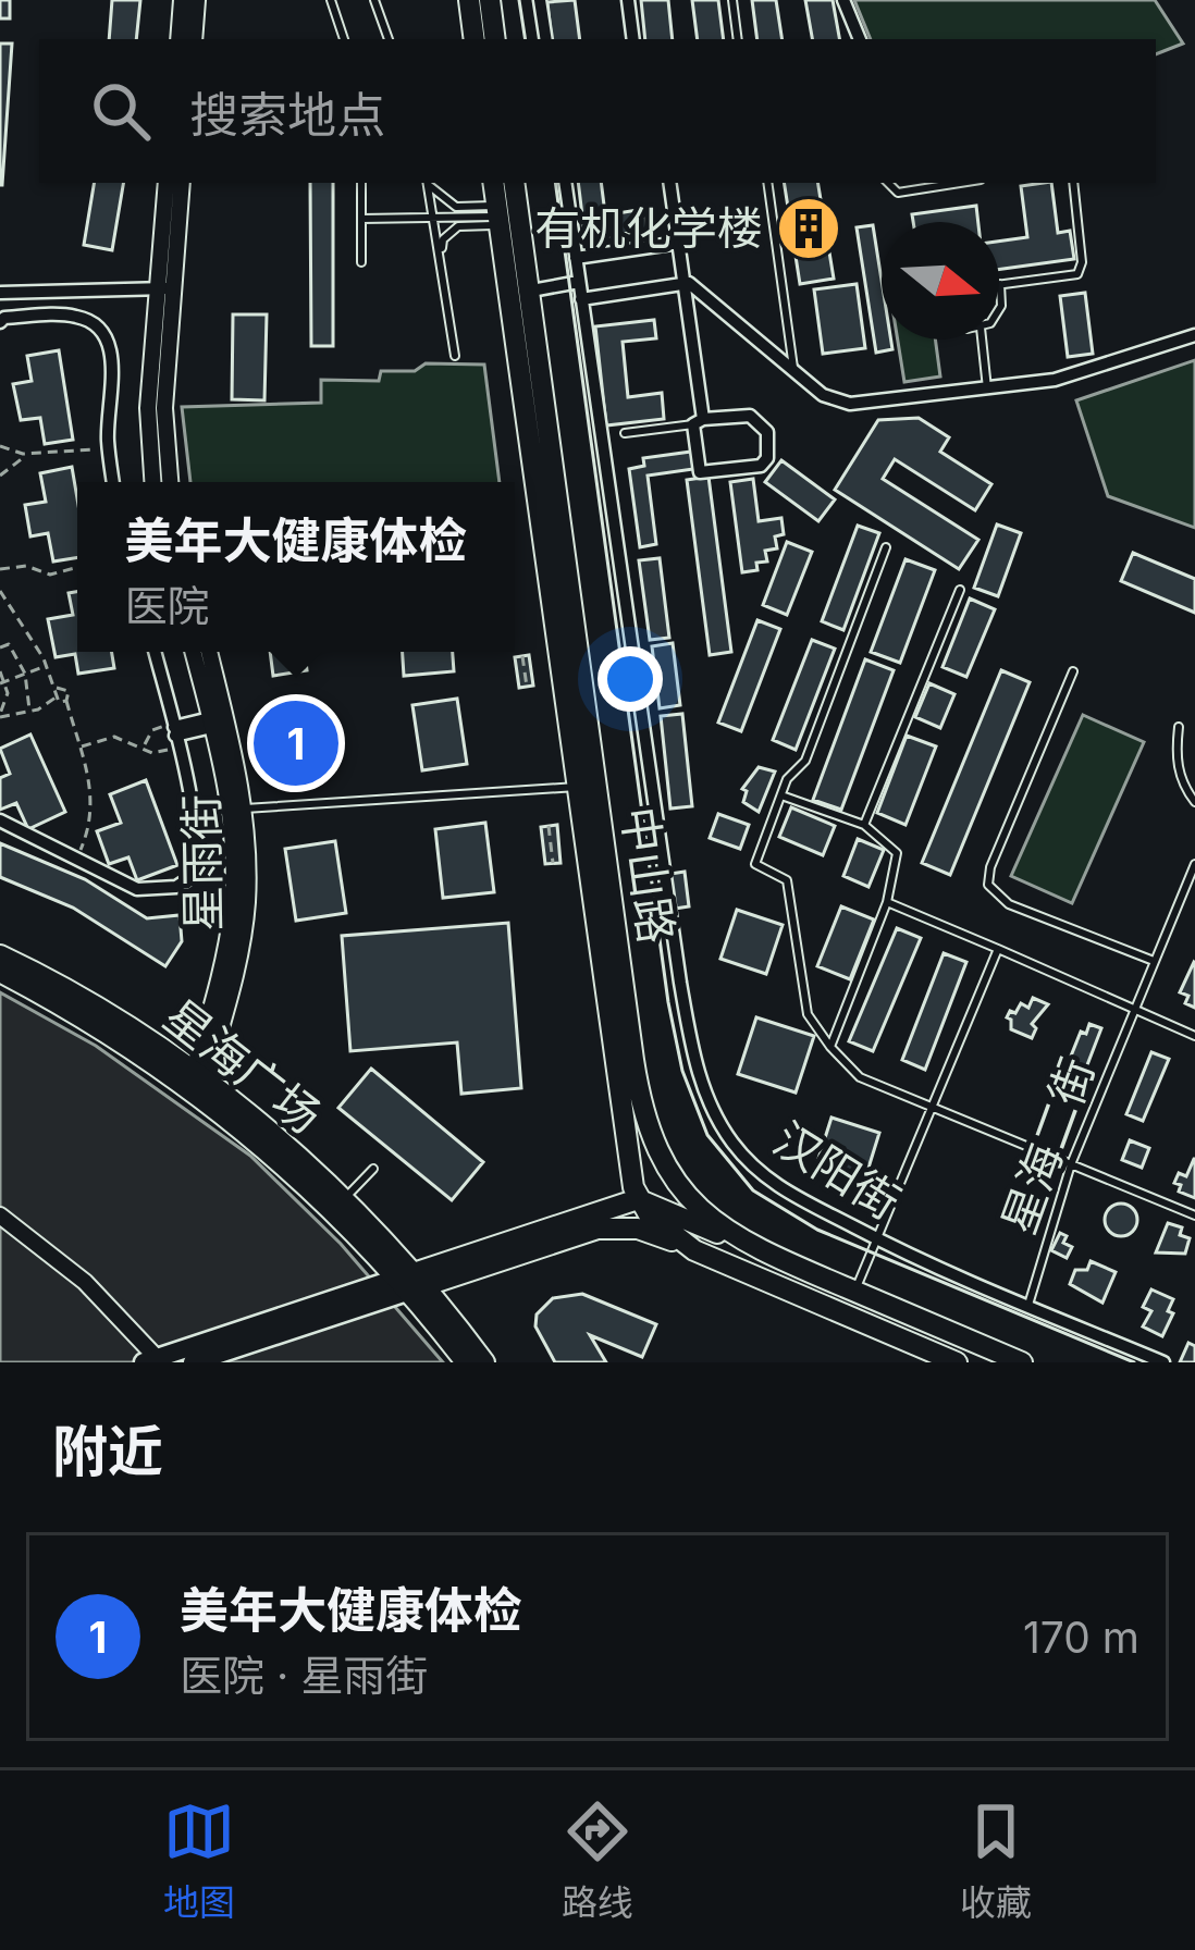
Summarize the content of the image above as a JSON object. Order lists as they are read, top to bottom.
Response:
{
  "streets": {
    "highway": ["中山路", "星海广场"],
    "street": ["星雨街", "汉阳街"],
    "lane": ["星海二街"]
  },
  "crossings": [
    ["星雨街", "星海广场"],
    ["星海二街", "汉阳街"]
  ],
  "places": {
    "building": ["有机化学楼"]
  },
  "north": "right",
  "page": {
    "search": "搜索地点",
    "popup": ["美年大健康体检", "医院"],
    "pins": "1",
    "heading": "附近",
    "list": [
      {
        "mark": "1",
        "name": "美年大健康体检",
        "note": "医院 · 星雨街",
        "value": "170 m"
      }
    ],
    "nav": ["地图", "路线", "收藏"]
  }
}
